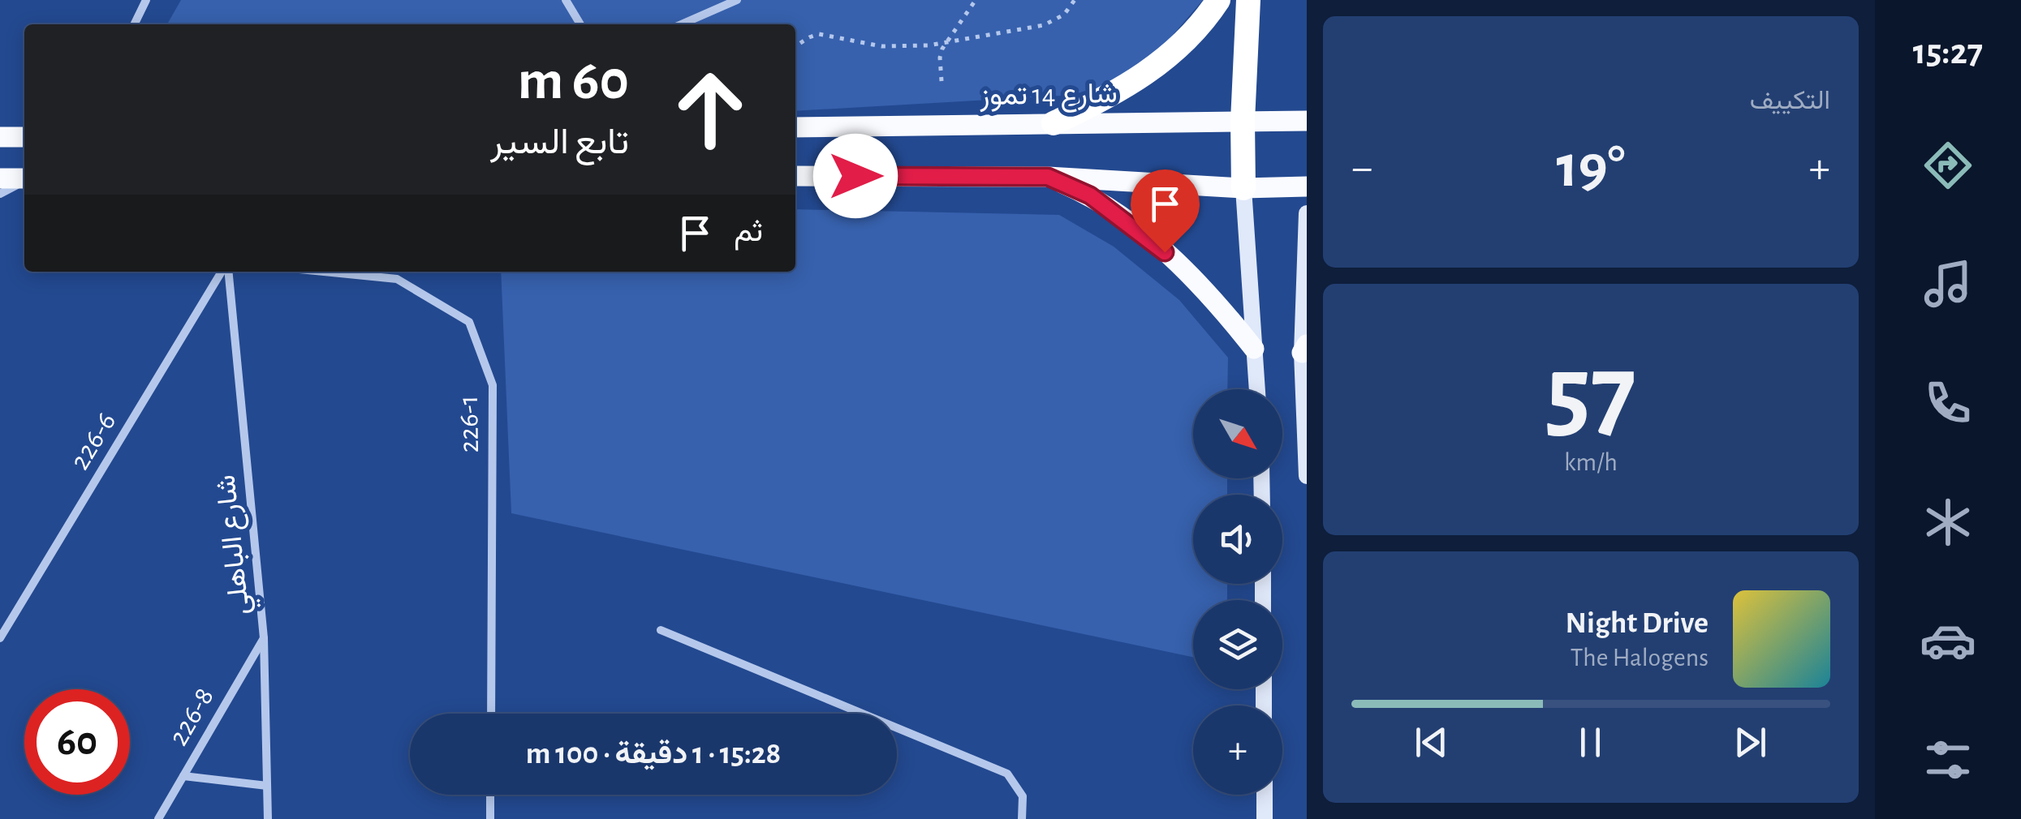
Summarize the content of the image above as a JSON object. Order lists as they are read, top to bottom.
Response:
{
  "streets": {
    "main road": ["شارع 14 تموز"],
    "street": [
      "226-1",
      "226-6",
      "شارع الباهلي",
      "226-8"
    ]
  },
  "crossings": [
    ["شارع الباهلي", "226-8"]
  ],
  "north": "bottom right",
  "page": {
    "tabs": "15:27",
    "tile": [
      "التكييف",
      ["57", "km/h"]
    ],
    "turn": ["60 m", "تابع السير"],
    "heat": ["−", "19°", "+"],
    "then": "ثم",
    "map_buttons": "+",
    "song": ["Night Drive", "The Halogens"],
    "limit": "60",
    "trip": "15:28 · 1 دقيقة · 100 m"
  }
}
